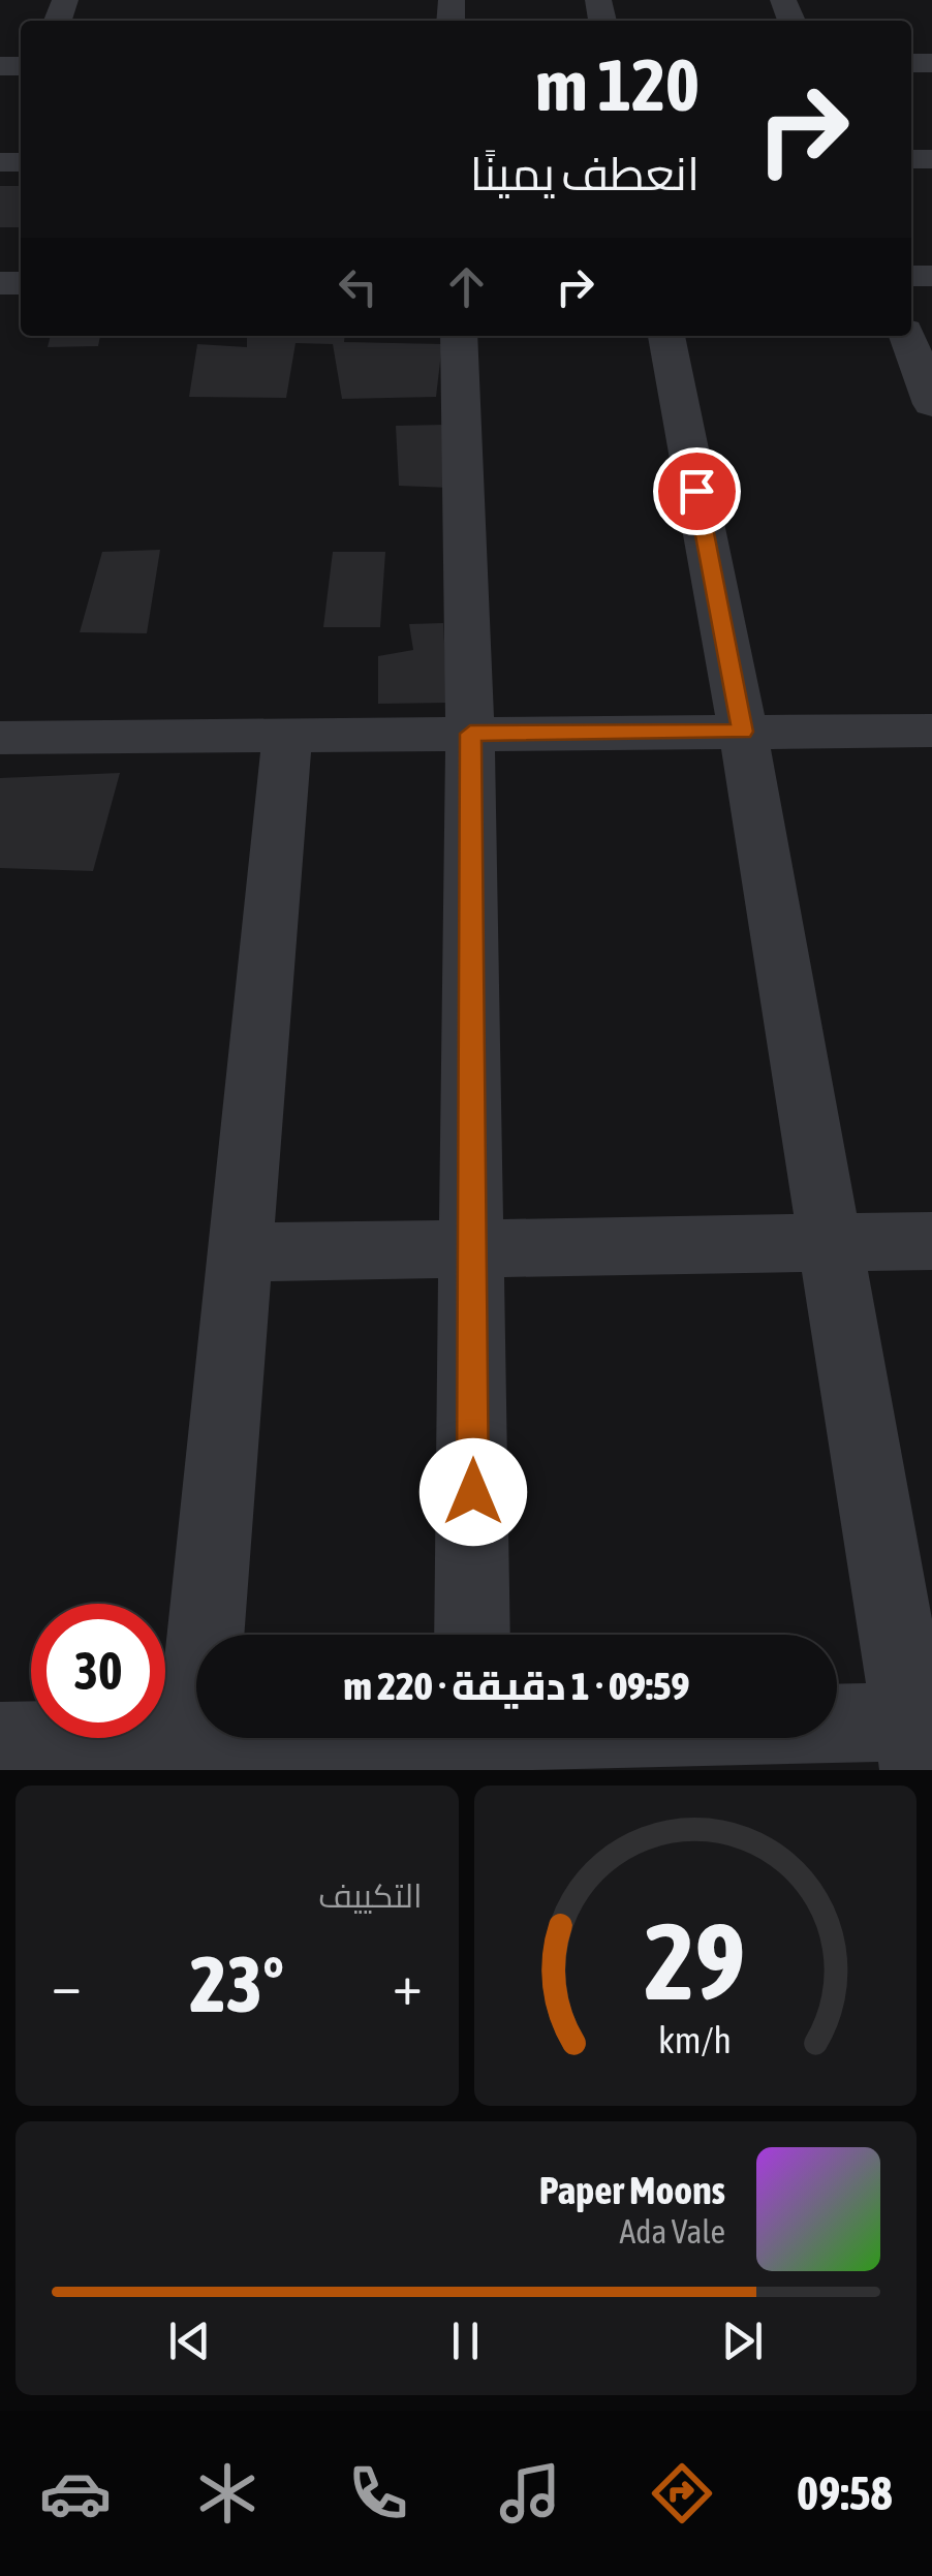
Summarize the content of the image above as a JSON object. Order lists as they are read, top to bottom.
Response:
{
  "page": {
    "turn": ["120 m", "انعطف يمينًا"],
    "limit": "30",
    "trip": "09:59 · 1 دقيقة · 220 m",
    "tile": "التكييف",
    "heat": ["−", "23°", "+"],
    "song": ["Paper Moons", "Ada Vale"],
    "tabs": "09:58",
    "gauge": ["29", "km/h"]
  }
}
